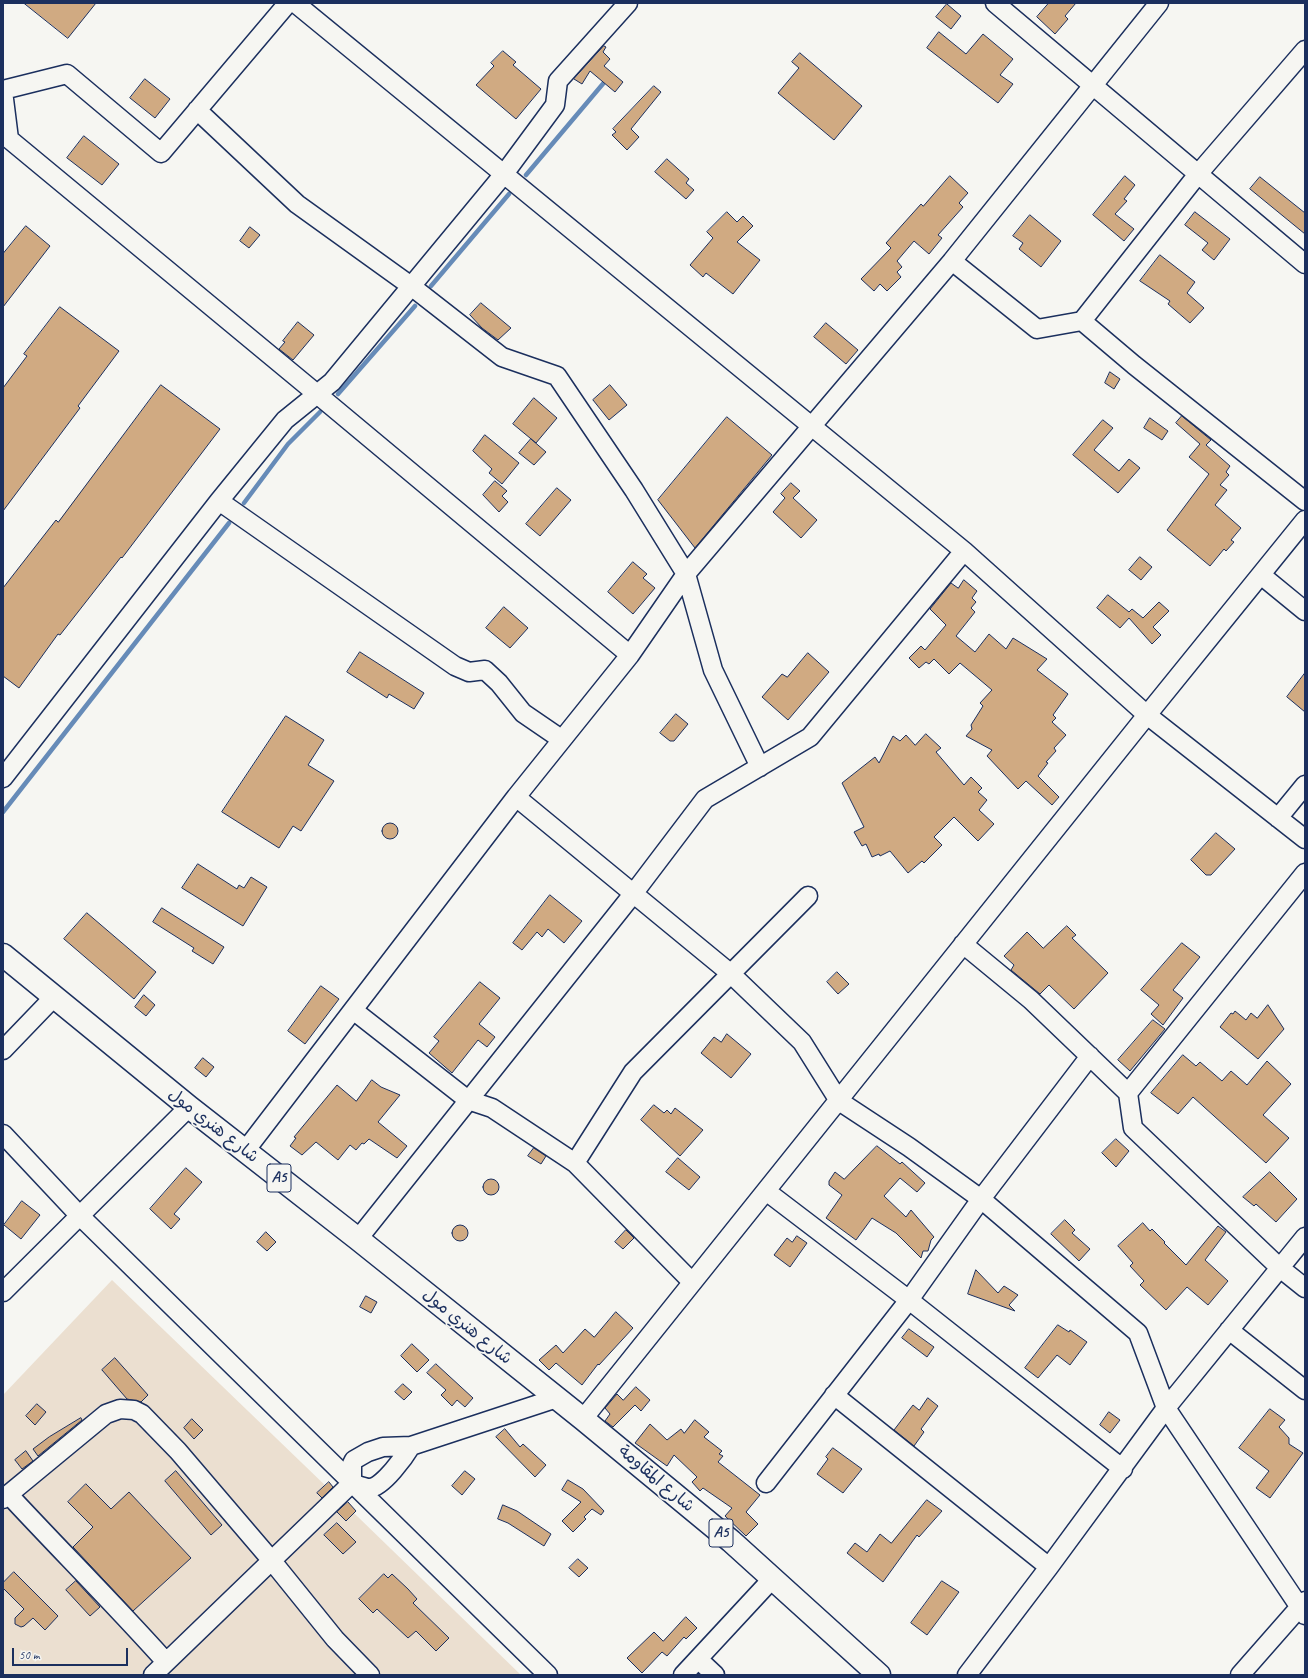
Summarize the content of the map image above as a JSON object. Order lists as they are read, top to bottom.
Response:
{
  "streets": {
    "highway": ["شارع هنري مول", "A5", "شارع المقاومة"]
  },
  "crossings": [
    ["شارع هنري مول", "شارع المقاومة"]
  ],
  "scale_bar": "50 m"
}
